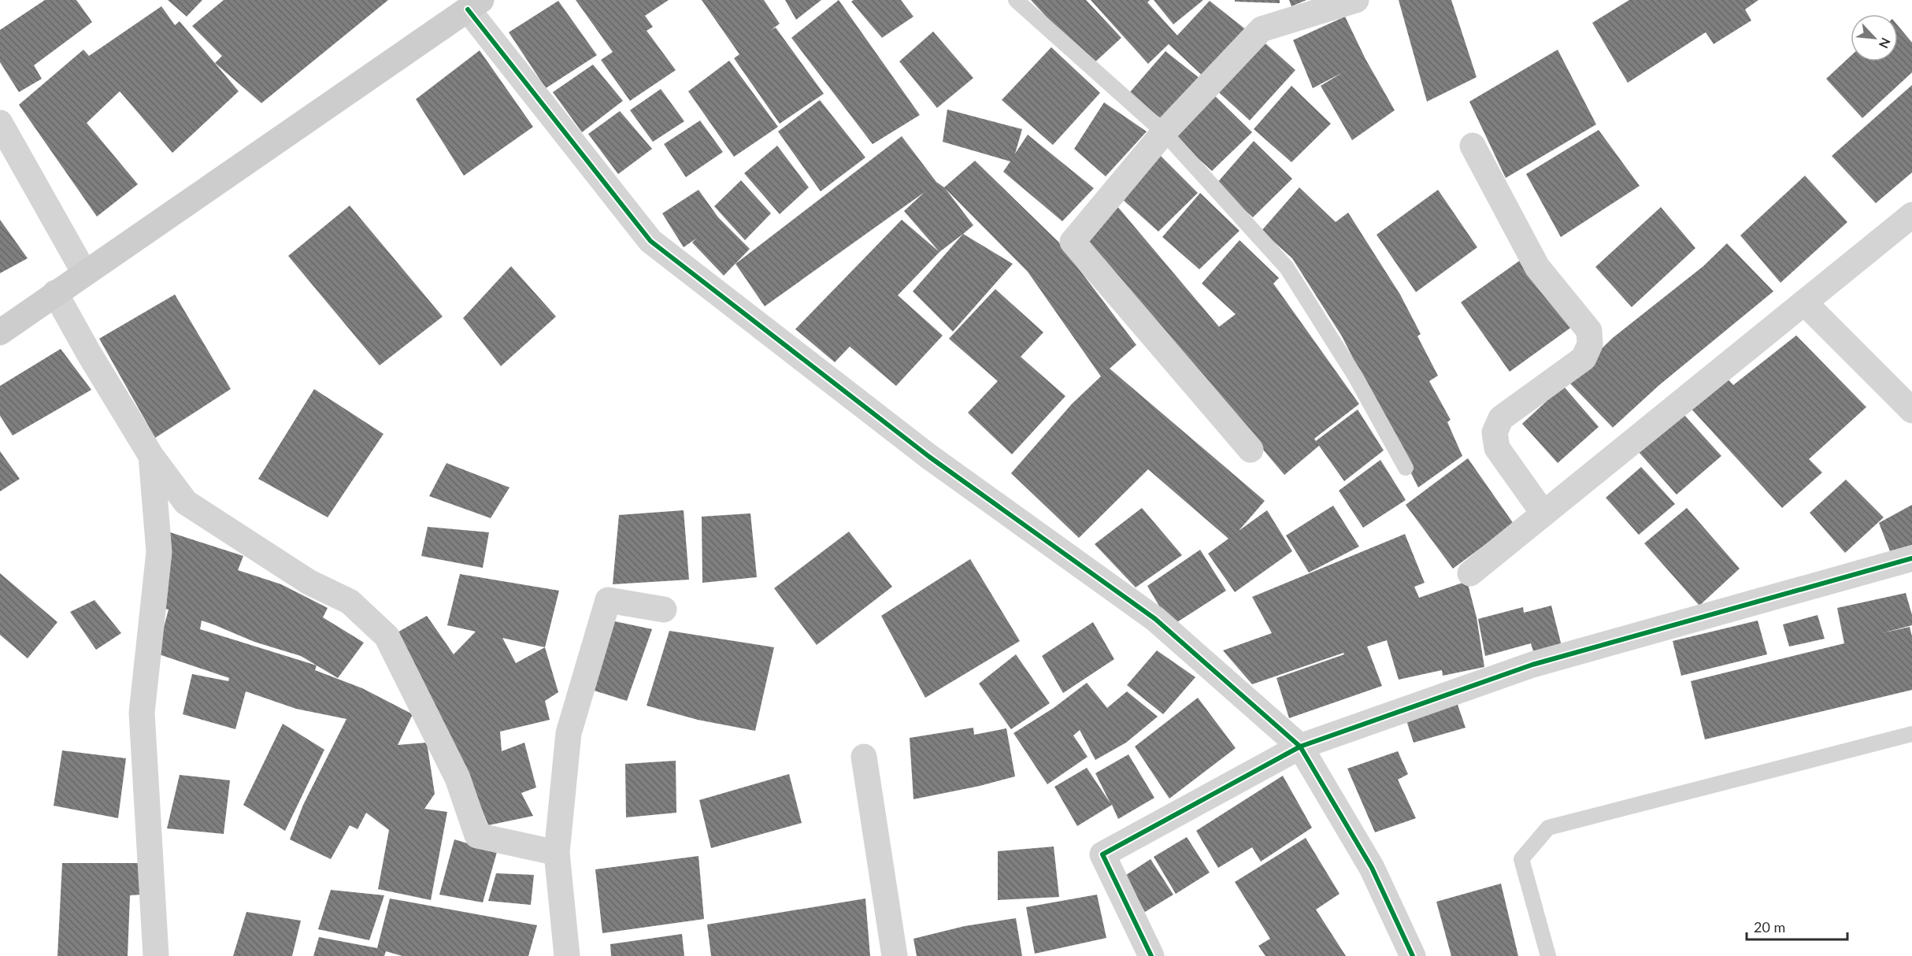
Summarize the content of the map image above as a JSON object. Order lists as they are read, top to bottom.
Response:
{
  "scale_bar": "20 m",
  "north": "bottom right"
}
